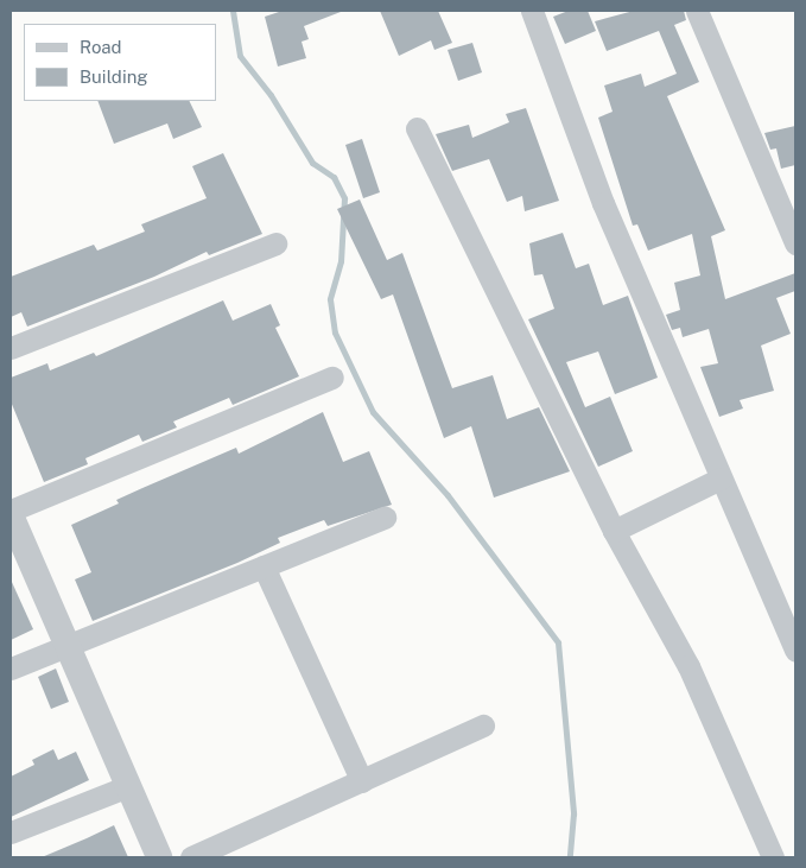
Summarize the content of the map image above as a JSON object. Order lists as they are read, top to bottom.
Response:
{
  "legend": ["Road", "Building"]
}
